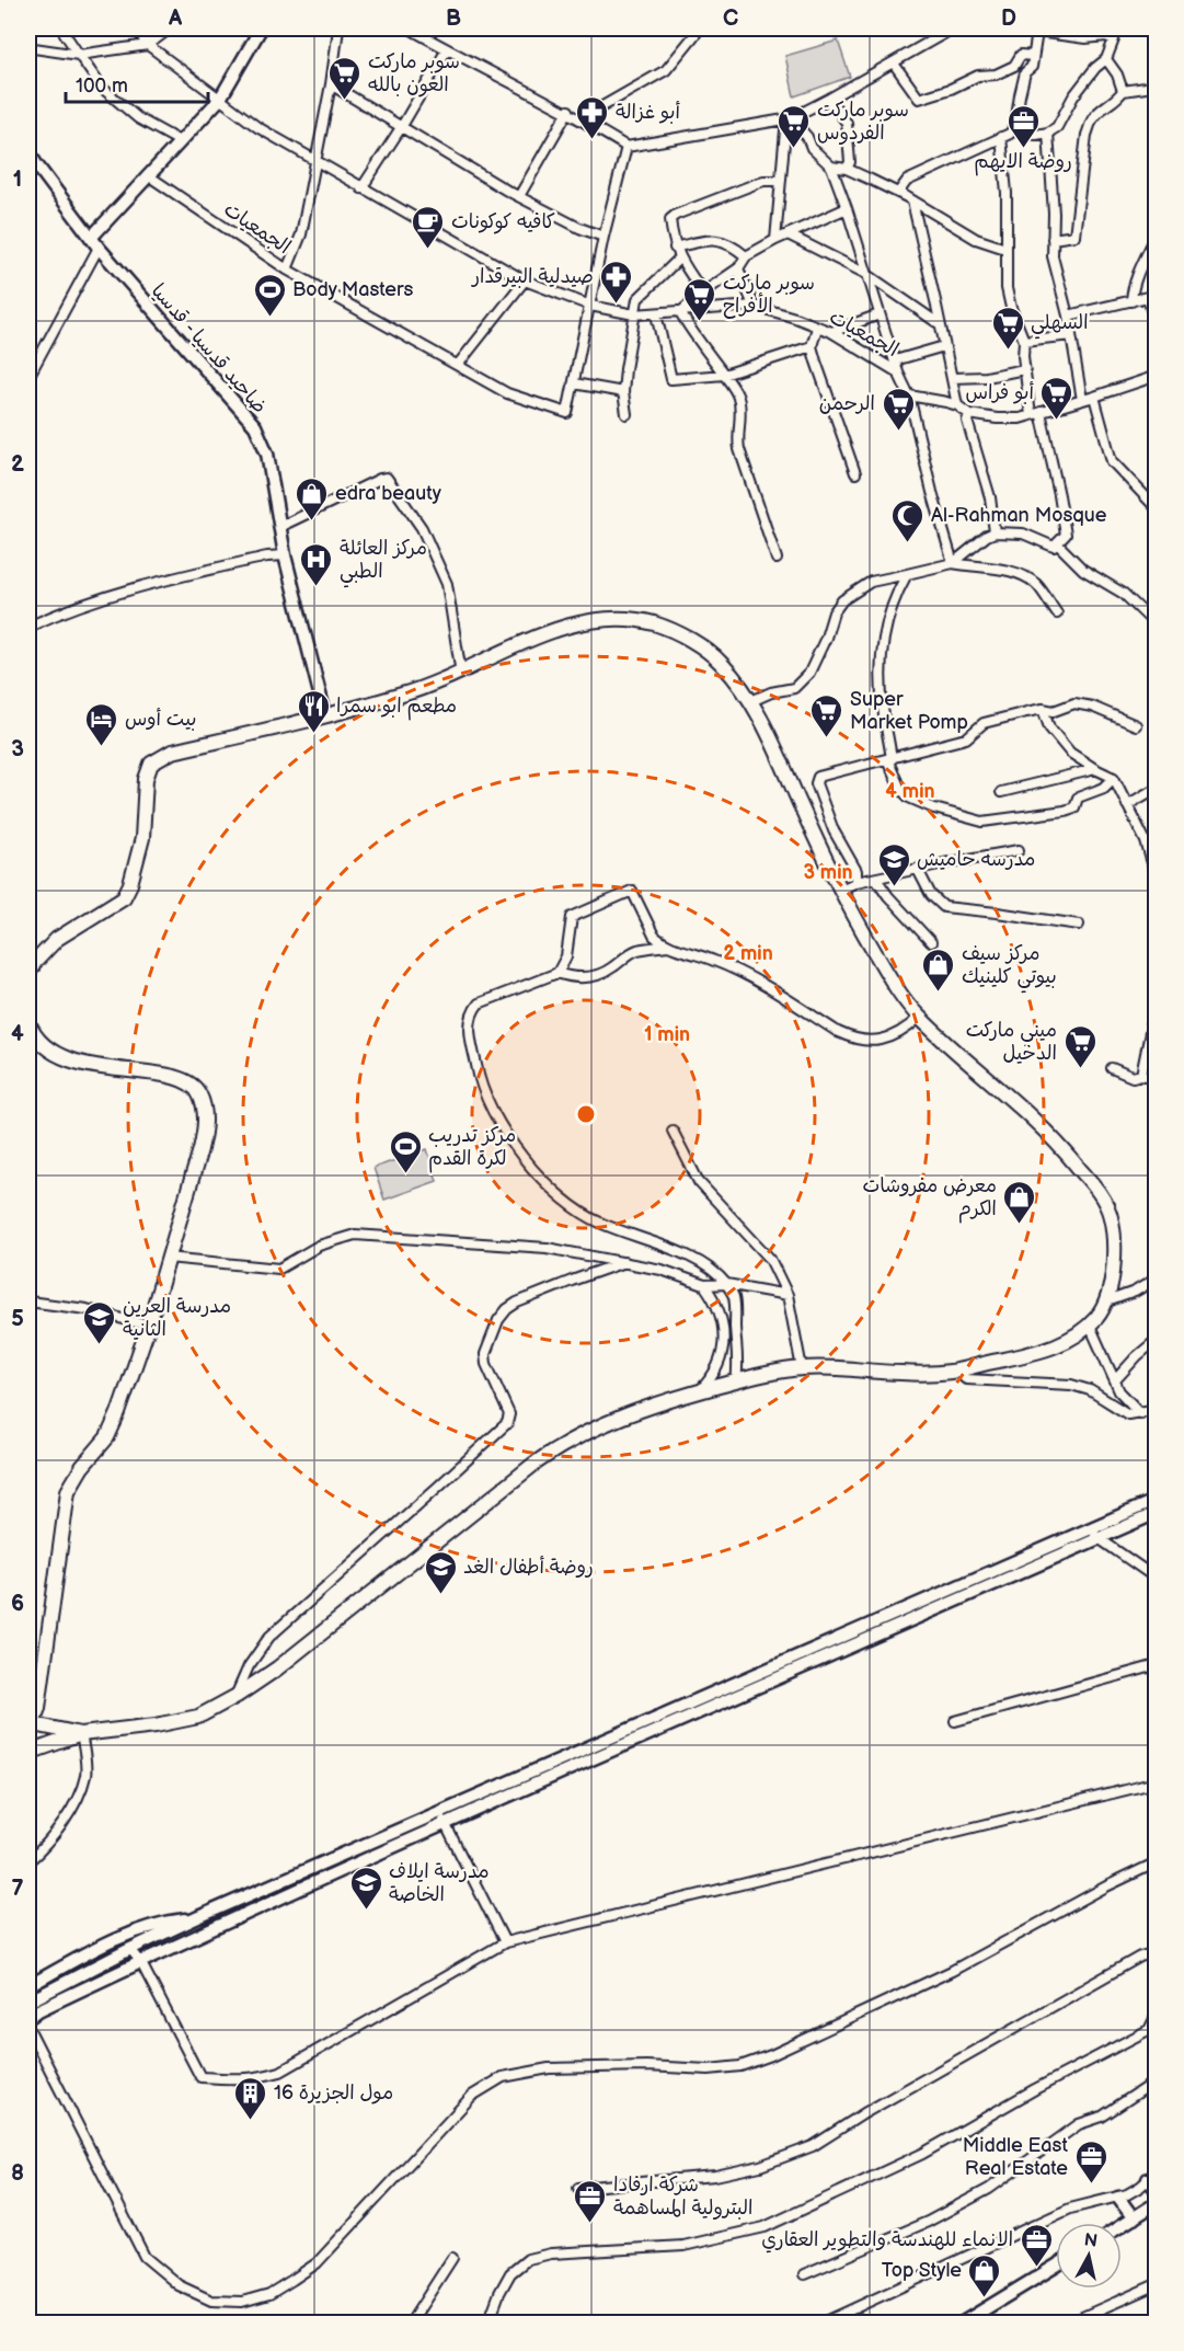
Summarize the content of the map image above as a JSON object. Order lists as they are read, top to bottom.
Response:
{
  "streets": {
    "street": ["الجمعيات", "ضاحيد قدسيا - قدسيا"]
  },
  "places": {
    "supermarket": [
      "سوبر ماركت العون بالله",
      "سوبر ماركت الفردوس",
      "سوبر ماركت الأفراح",
      "السهلي",
      "أبو فراس",
      "الرحمن",
      "Super Market Pomp",
      "ميني ماركت الدخيل"
    ],
    "pharmacy": ["أبو غزالة", "صيدلية البيرقدار"],
    "office": [
      "روضة الايهم",
      "Middle East Real Estate",
      "شركة ارفادا البترولية المساهمة",
      "الانماء للهندسة والتطوير العقاري"
    ],
    "cafe": ["كافيه كوكونات"],
    "sports": ["Body Masters", "مركز تدريب لكرة القدم"],
    "shop": [
      "edra beauty",
      "مركز سيف بيوتي كلينيك",
      "معرض مفروشات الكرم",
      "Top Style"
    ],
    "mosque": ["Al-Rahman Mosque"],
    "hospital": ["مركز العائلة الطبي"],
    "restaurant": ["مطعم ابو سمرا"],
    "hotel": ["بيت أوس"],
    "school or university": [
      "مدرسه حاميش",
      "مدرسة العرين الثانية",
      "روضة أطفال الغد",
      "مدرسة ايلاف الخاصة"
    ],
    "building": ["مول الجزيرة 16"]
  },
  "scale_bar": "100 m",
  "north": "top",
  "grid": {
    "columns": [
      "A",
      "B",
      "C",
      "D"
    ],
    "rows": [
      "1",
      "2",
      "3",
      "4",
      "5",
      "6",
      "7",
      "8"
    ]
  },
  "rings": [
    "4 min",
    "3 min",
    "2 min",
    "1 min"
  ]
}
